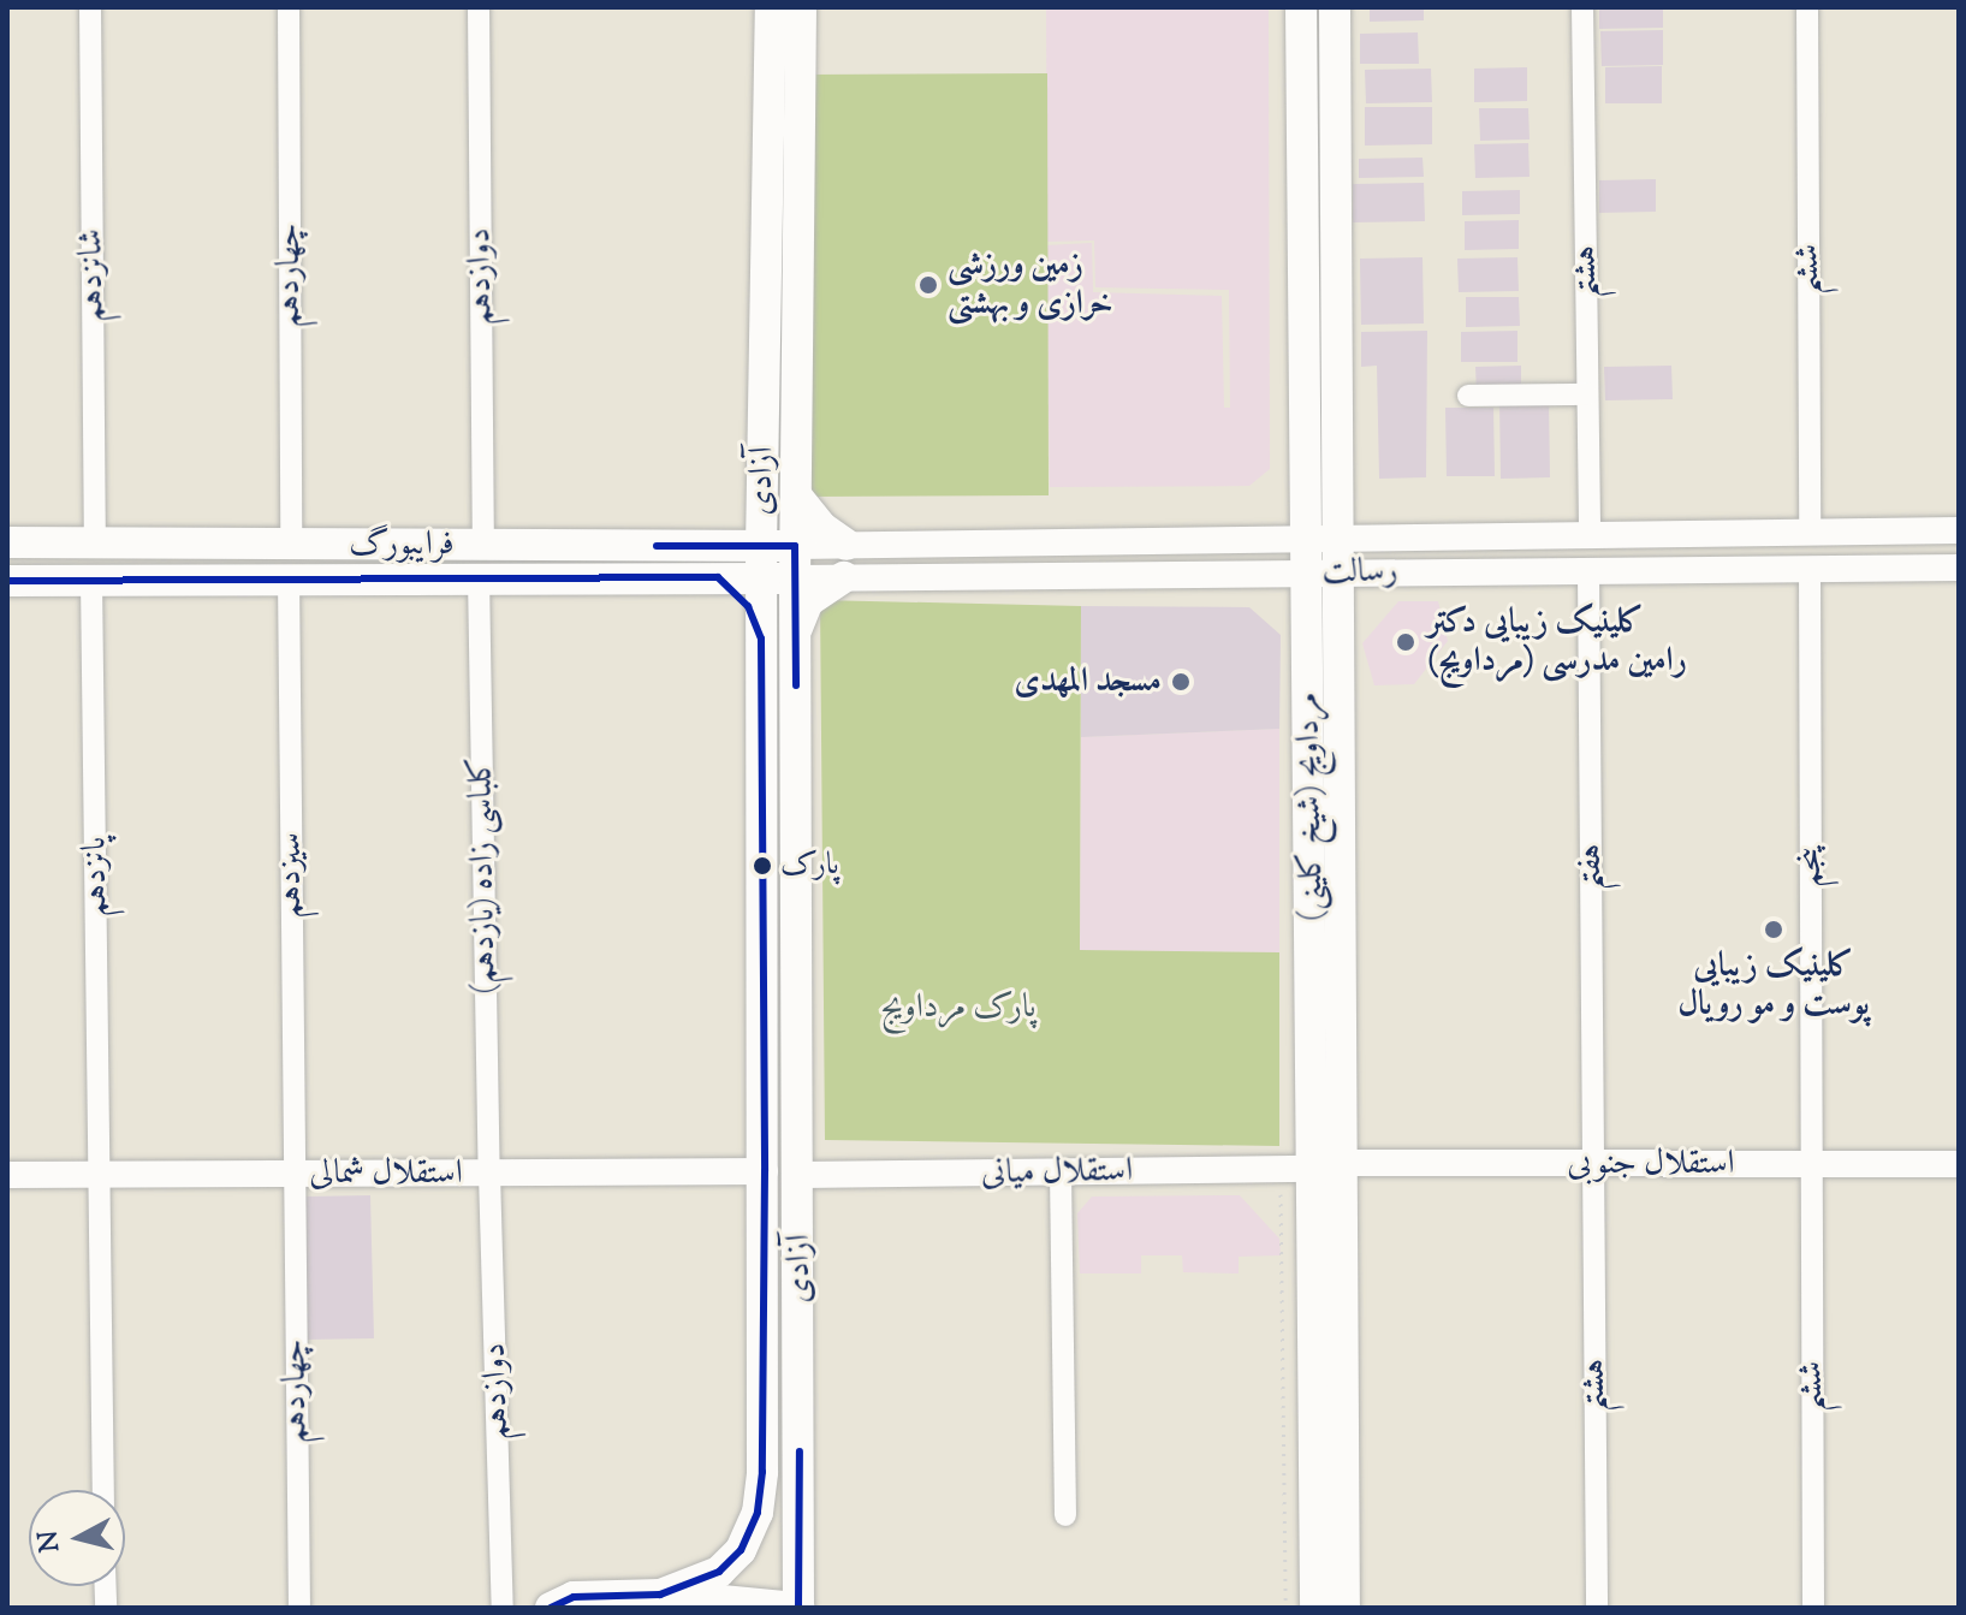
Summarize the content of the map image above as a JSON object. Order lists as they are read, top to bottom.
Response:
{
  "streets": {
    "main road": [
      "آزادی",
      "فرایبورگ",
      "رسالت",
      "مرداویج (شیخ کلینی)"
    ],
    "street": [
      "ششم",
      "هشتم",
      "شانزدهم",
      "چهاردهم",
      "دوازدهم",
      "هفتم",
      "پنجم",
      "سیزدهم",
      "کلباسی زاده (یازدهم)",
      "پانزدهم",
      "استقلال جنوبی",
      "استقلال میانی",
      "استقلال شمالی"
    ]
  },
  "crossings": [
    ["ششم", "رسالت"],
    ["ششم", "پنجم"],
    ["ششم", "استقلال جنوبی"],
    ["هشتم", "رسالت"],
    ["هشتم", "هفتم"],
    ["هشتم", "استقلال جنوبی"],
    ["شانزدهم", "فرایبورگ"],
    ["چهاردهم", "فرایبورگ"],
    ["چهاردهم", "سیزدهم"],
    ["چهاردهم", "استقلال شمالی"],
    ["دوازدهم", "فرایبورگ"],
    ["دوازدهم", "کلباسی زاده (یازدهم)"],
    ["دوازدهم", "استقلال شمالی"],
    ["آزادی", "فرایبورگ"],
    ["آزادی", "رسالت"],
    ["آزادی", "استقلال میانی"],
    ["آزادی", "استقلال شمالی"],
    ["فرایبورگ", "رسالت"],
    ["فرایبورگ", "سیزدهم"],
    ["فرایبورگ", "کلباسی زاده (یازدهم)"],
    ["فرایبورگ", "پانزدهم"],
    ["رسالت", "مرداویج (شیخ کلینی)"],
    ["رسالت", "هفتم"],
    ["رسالت", "پنجم"],
    ["مرداویج (شیخ کلینی)", "استقلال جنوبی"],
    ["مرداویج (شیخ کلینی)", "استقلال میانی"],
    ["هفتم", "استقلال جنوبی"],
    ["پنجم", "استقلال جنوبی"],
    ["سیزدهم", "استقلال شمالی"],
    ["کلباسی زاده (یازدهم)", "استقلال شمالی"],
    ["پانزدهم", "استقلال شمالی"],
    ["استقلال جنوبی", "استقلال میانی"]
  ],
  "parks": ["پارک مرداویج"],
  "places": [
    "زمین ورزشی خرازی و بهشتی",
    "کلینیک زیبایی دکتر رامین مدرسی (مرداویج)",
    "مسجد المهدی",
    "پارک",
    "کلینیک زیبایی پوست و مو رویال"
  ],
  "north": "left"
}
